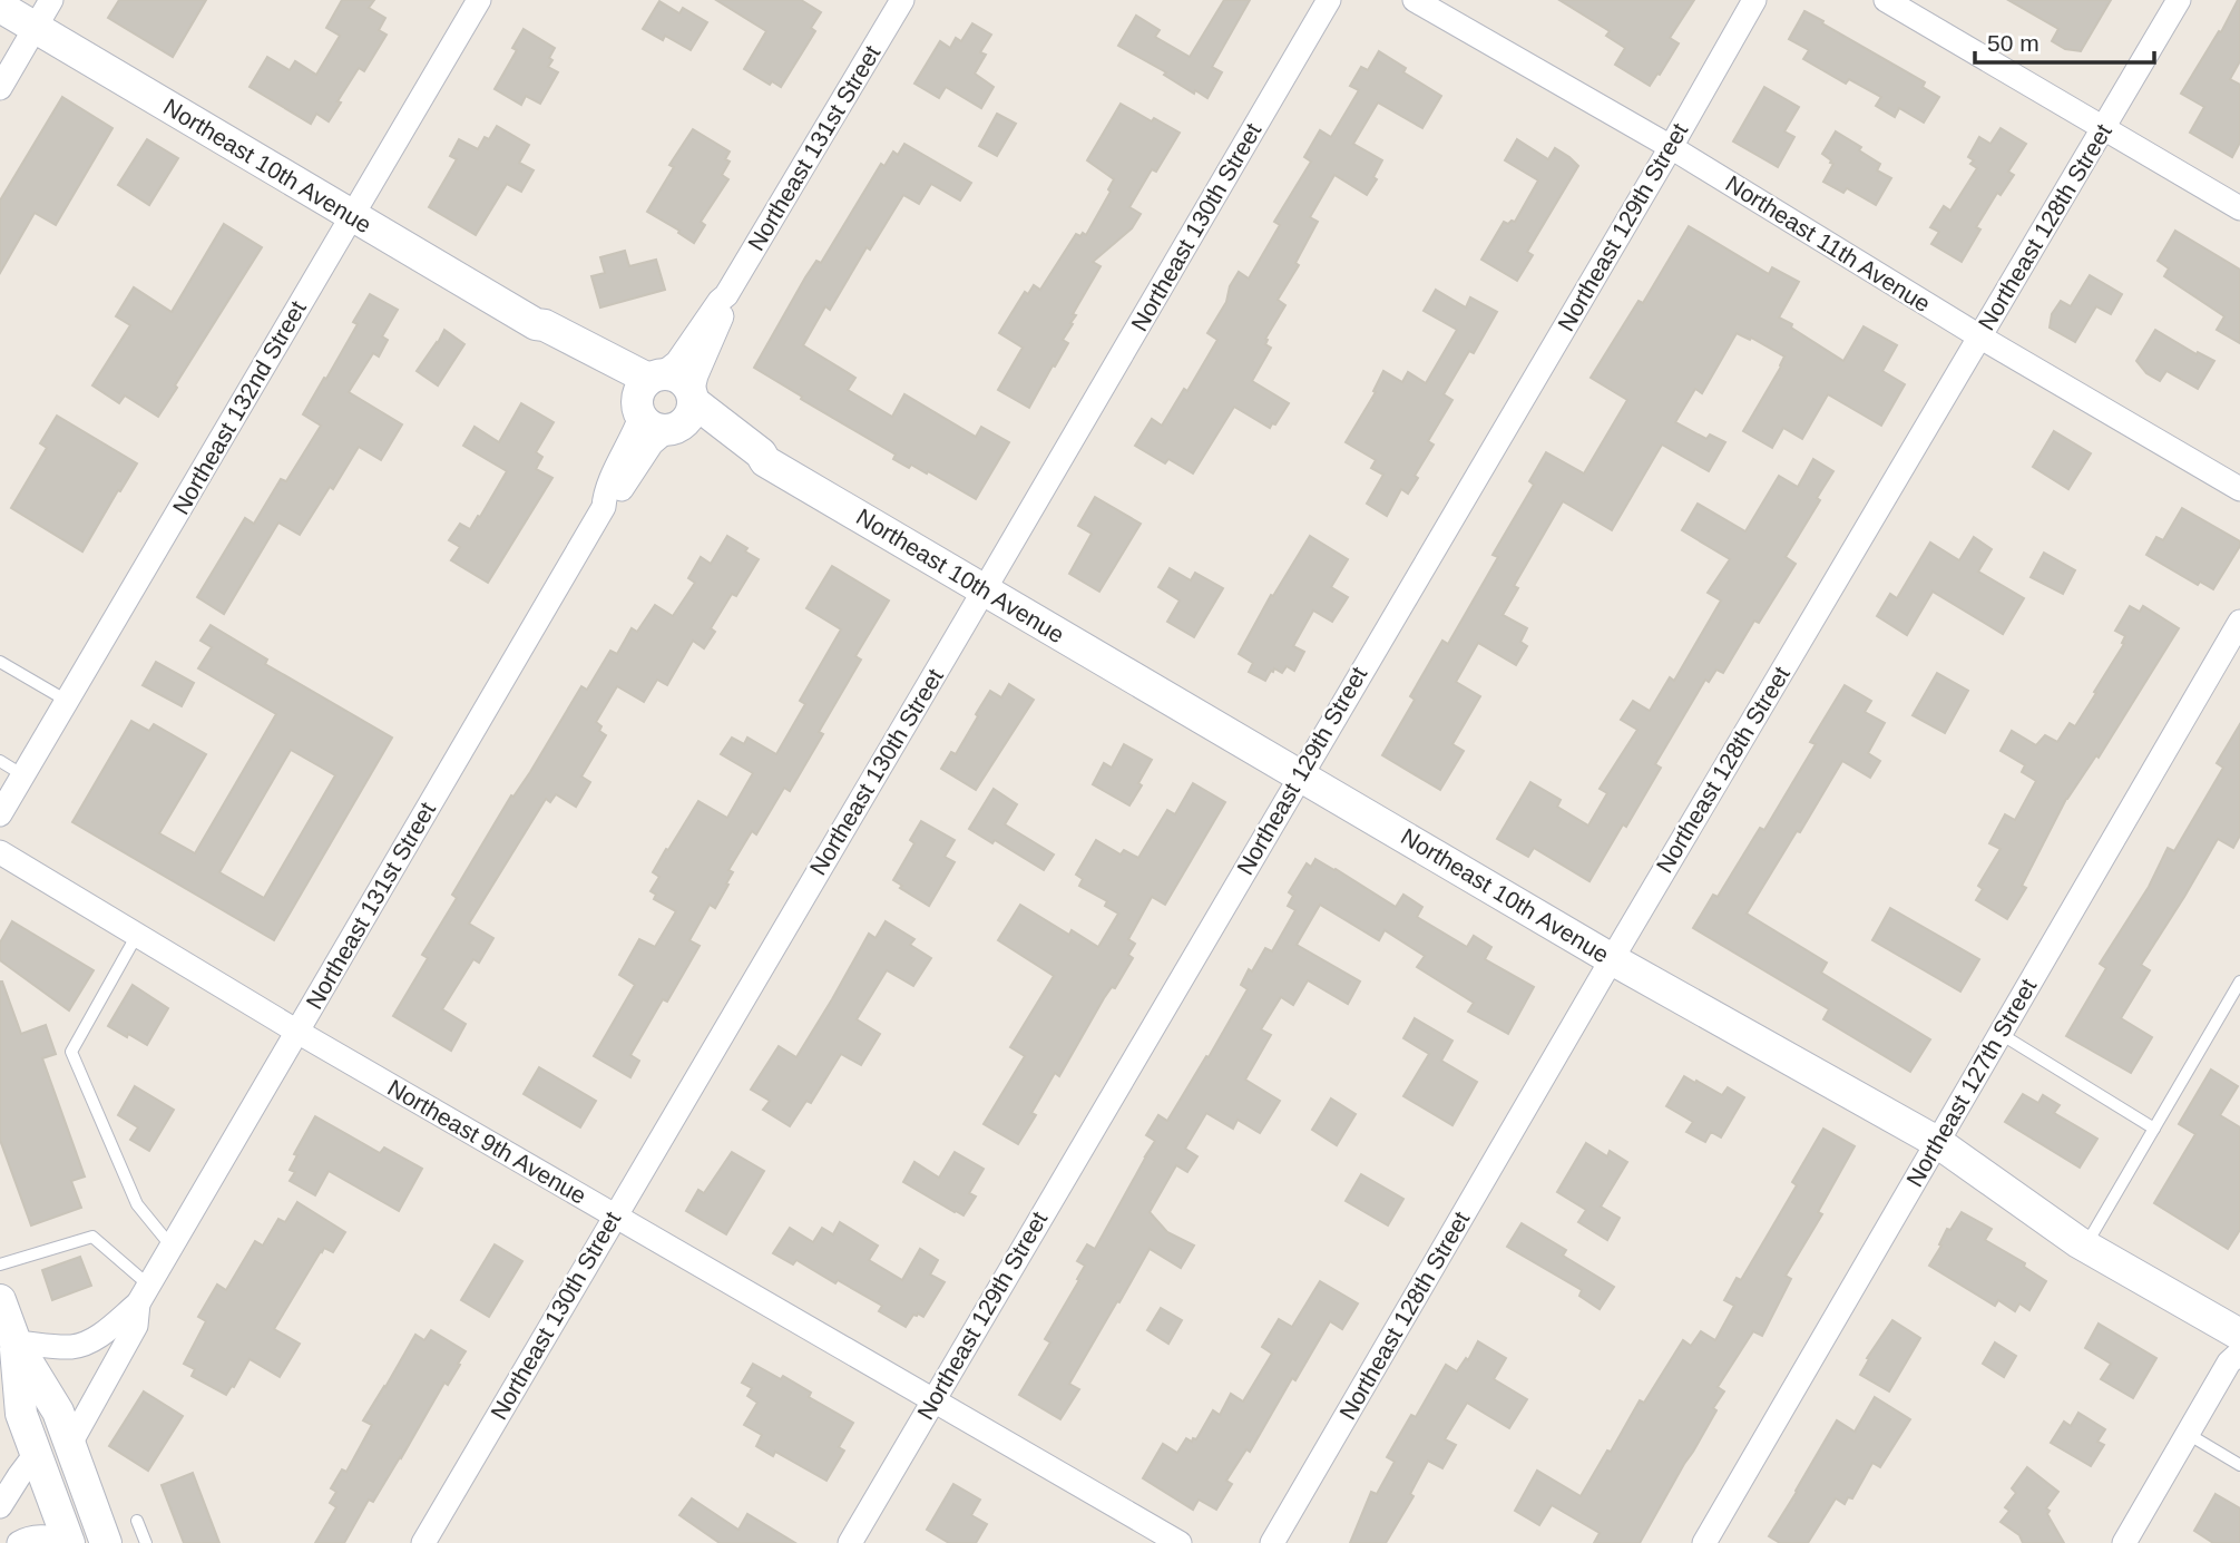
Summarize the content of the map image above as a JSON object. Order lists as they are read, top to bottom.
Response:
{
  "streets": {
    "street": [
      "Northeast 131st Street",
      "Northeast 10th Avenue",
      "Northeast 130th Street",
      "Northeast 129th Street",
      "Northeast 128th Street",
      "Northeast 11th Avenue",
      "Northeast 132nd Street",
      "Northeast 127th Street",
      "Northeast 9th Avenue"
    ]
  },
  "crossings": [
    ["Northeast 131st Street", "Northeast 10th Avenue"],
    ["Northeast 131st Street", "Northeast 9th Avenue"],
    ["Northeast 10th Avenue", "Northeast 130th Street"],
    ["Northeast 10th Avenue", "Northeast 129th Street"],
    ["Northeast 10th Avenue", "Northeast 128th Street"],
    ["Northeast 10th Avenue", "Northeast 132nd Street"],
    ["Northeast 10th Avenue", "Northeast 127th Street"],
    ["Northeast 130th Street", "Northeast 9th Avenue"],
    ["Northeast 129th Street", "Northeast 11th Avenue"],
    ["Northeast 129th Street", "Northeast 9th Avenue"],
    ["Northeast 128th Street", "Northeast 11th Avenue"]
  ],
  "scale_bar": "50 m"
}
